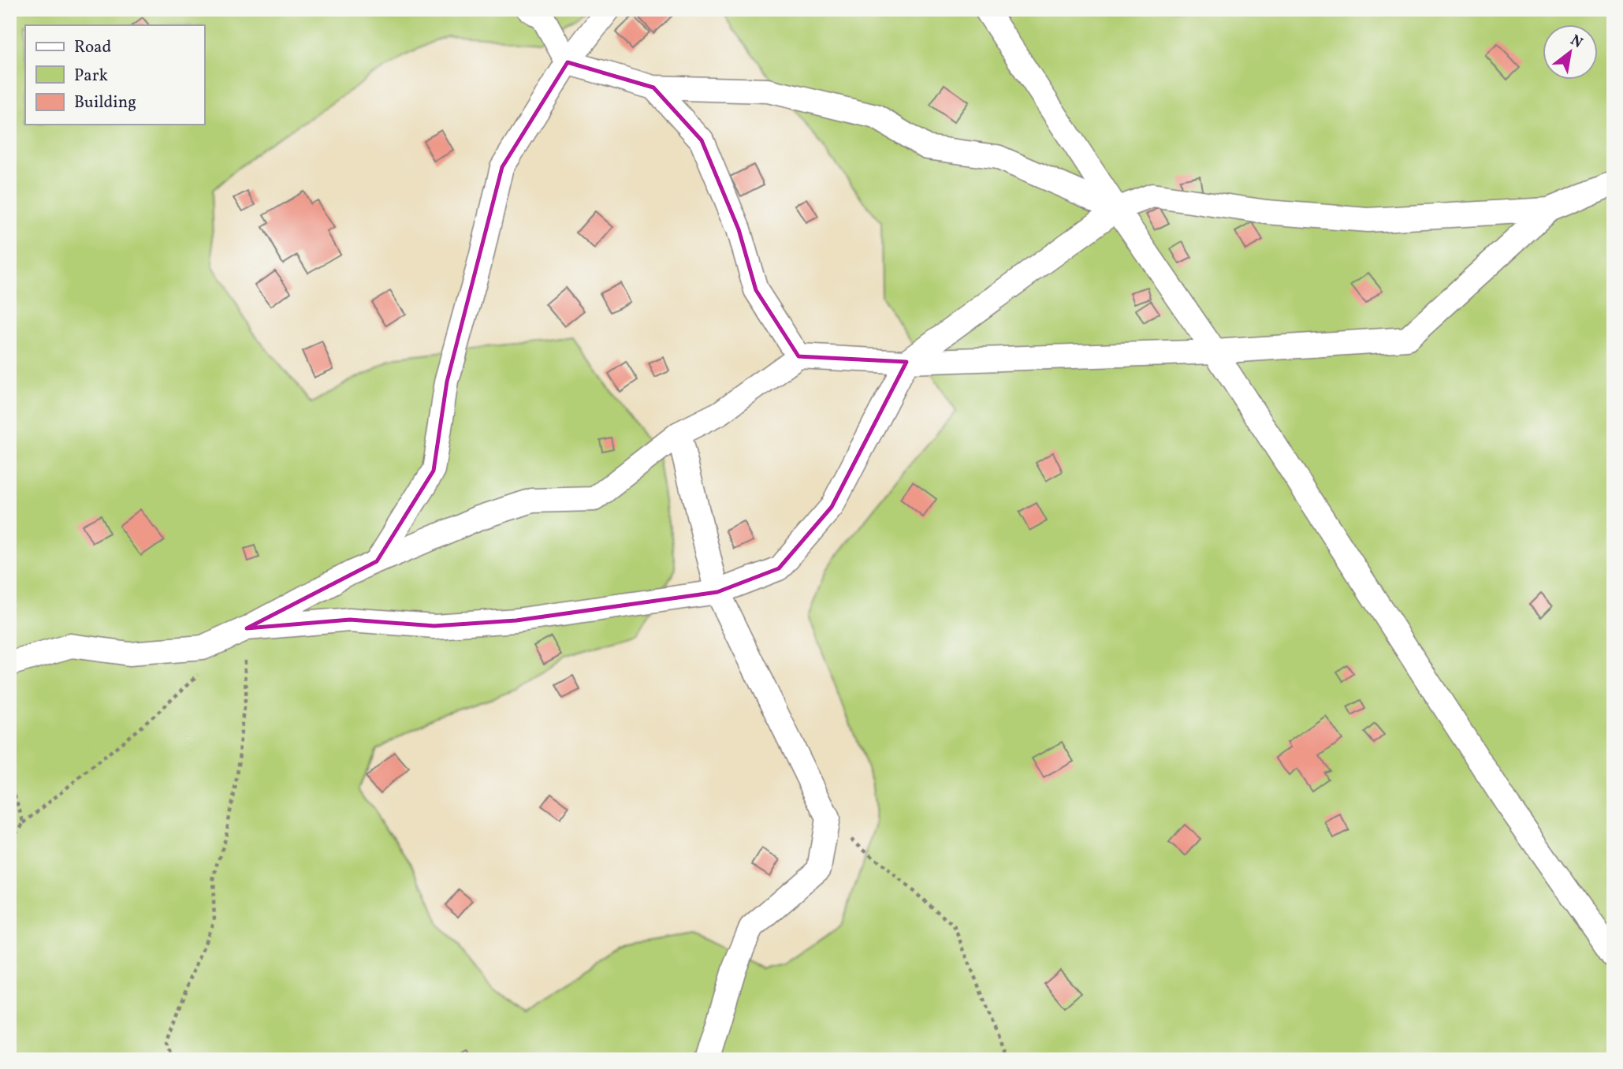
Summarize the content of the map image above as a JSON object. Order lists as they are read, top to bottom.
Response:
{
  "legend": ["Road", "Park", "Building"],
  "north": "top right"
}
